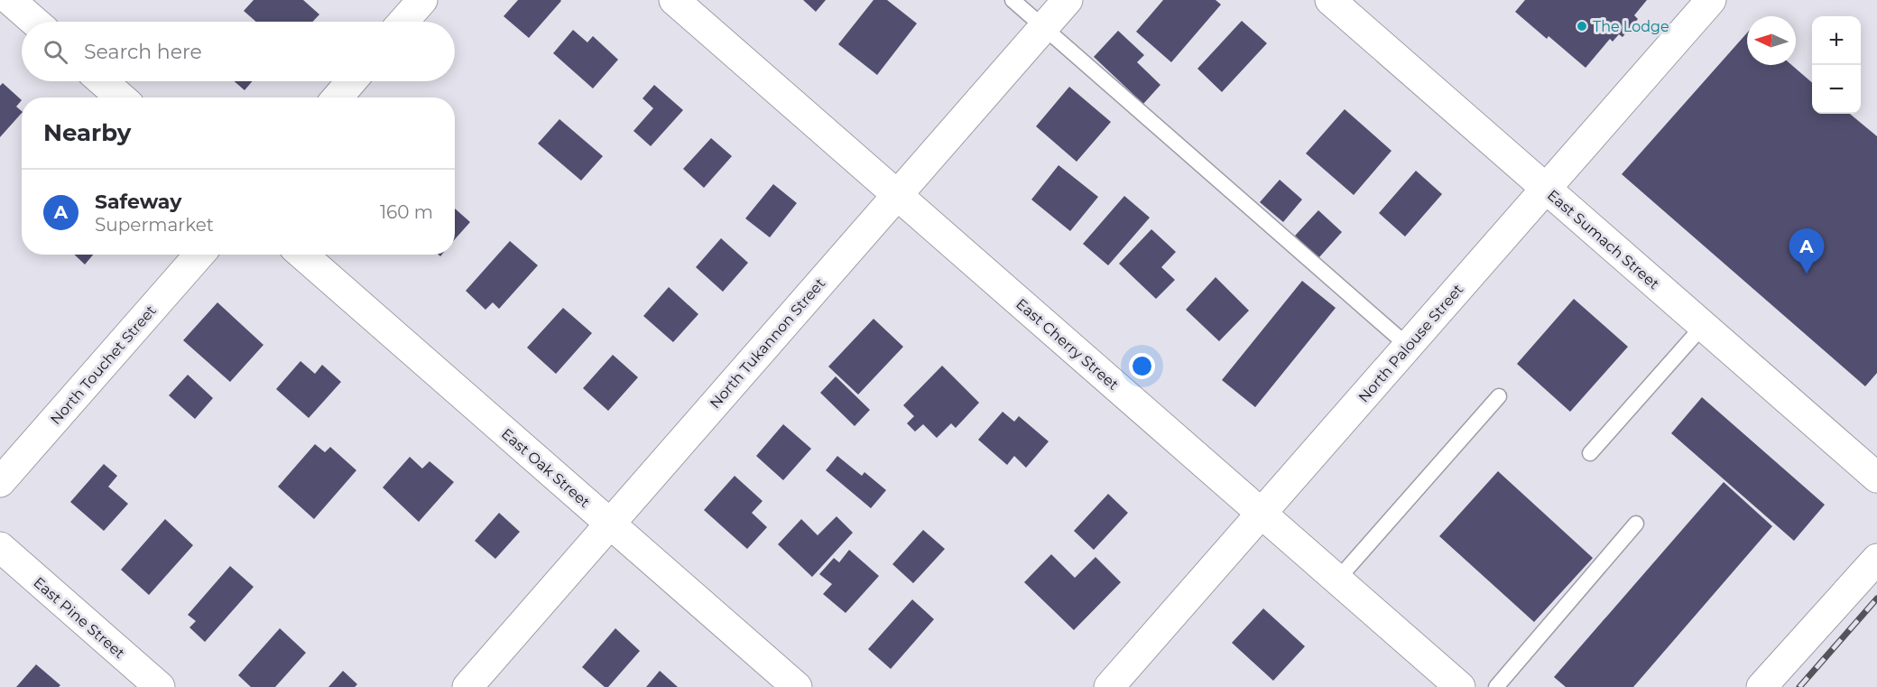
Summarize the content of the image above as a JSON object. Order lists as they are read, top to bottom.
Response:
{
  "streets": {
    "street": [
      "East Sumach Street",
      "North Tukannon Street",
      "North Palouse Street",
      "East Cherry Street",
      "North Touchet Street",
      "East Oak Street",
      "East Pine Street"
    ]
  },
  "crossings": [
    ["East Sumach Street", "North Palouse Street"],
    ["North Tukannon Street", "East Cherry Street"],
    ["North Tukannon Street", "East Oak Street"],
    ["North Palouse Street", "East Cherry Street"]
  ],
  "places": ["The Lodge"],
  "north": "left",
  "page": {
    "map_buttons": ["+", "−"],
    "search": "Search here",
    "heading": "Nearby",
    "list": [
      {
        "mark": "A",
        "name": "Safeway",
        "note": "Supermarket",
        "value": "160 m"
      }
    ],
    "pins": "A"
  }
}
